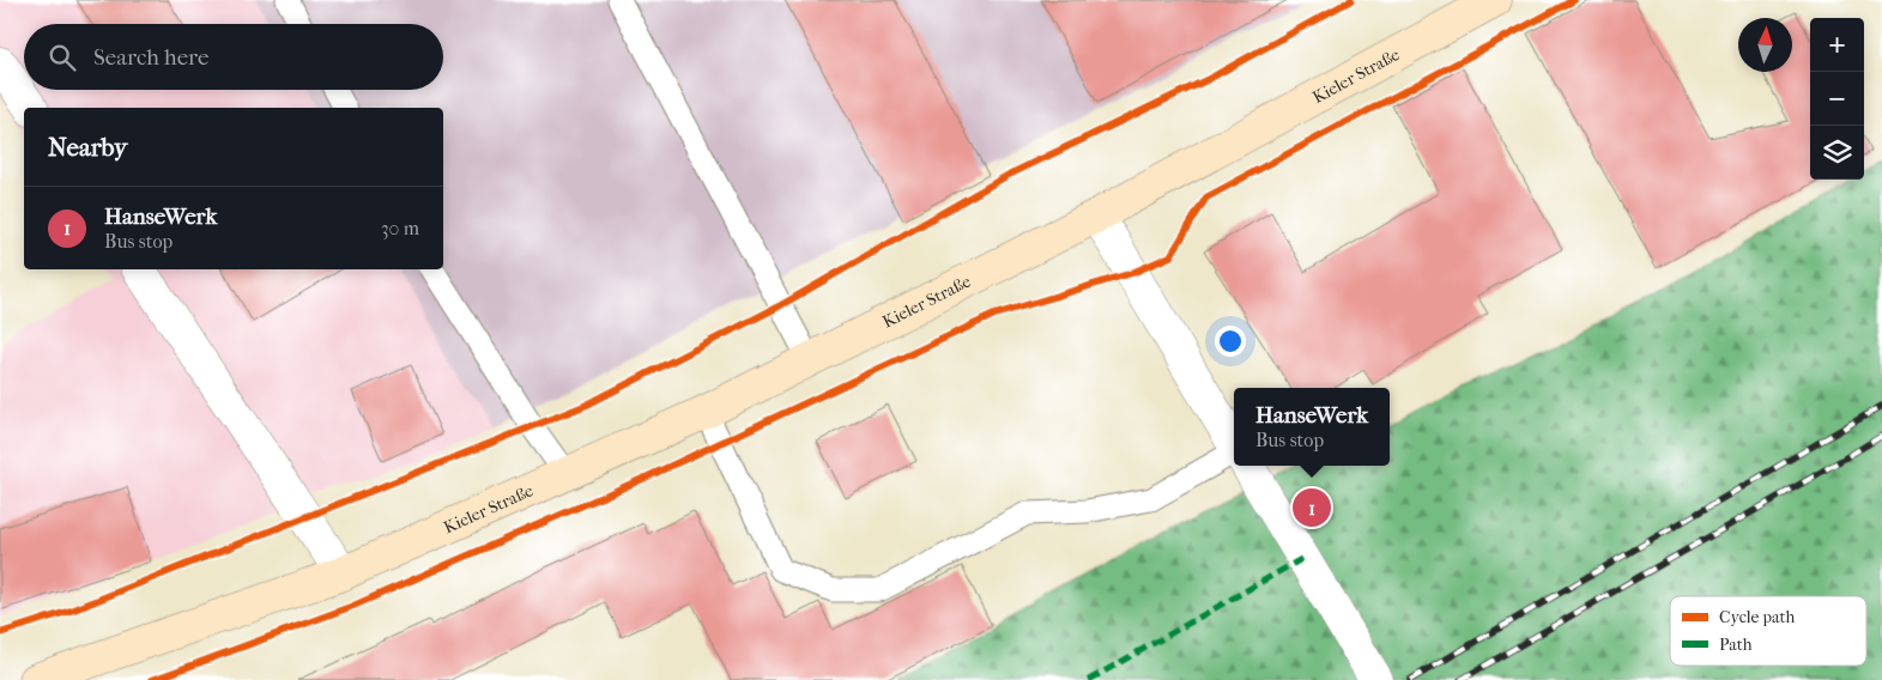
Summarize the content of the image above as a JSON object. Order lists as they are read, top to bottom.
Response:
{
  "streets": {
    "main road": ["Kieler Straße"]
  },
  "legend": ["Cycle path", "Path"],
  "north": "top",
  "page": {
    "map_buttons": ["+", "−"],
    "search": "Search here",
    "heading": "Nearby",
    "list": [
      {
        "mark": "1",
        "name": "HanseWerk",
        "note": "Bus stop",
        "value": "30 m"
      }
    ],
    "popup": ["HanseWerk", "Bus stop"],
    "pins": "1"
  }
}
